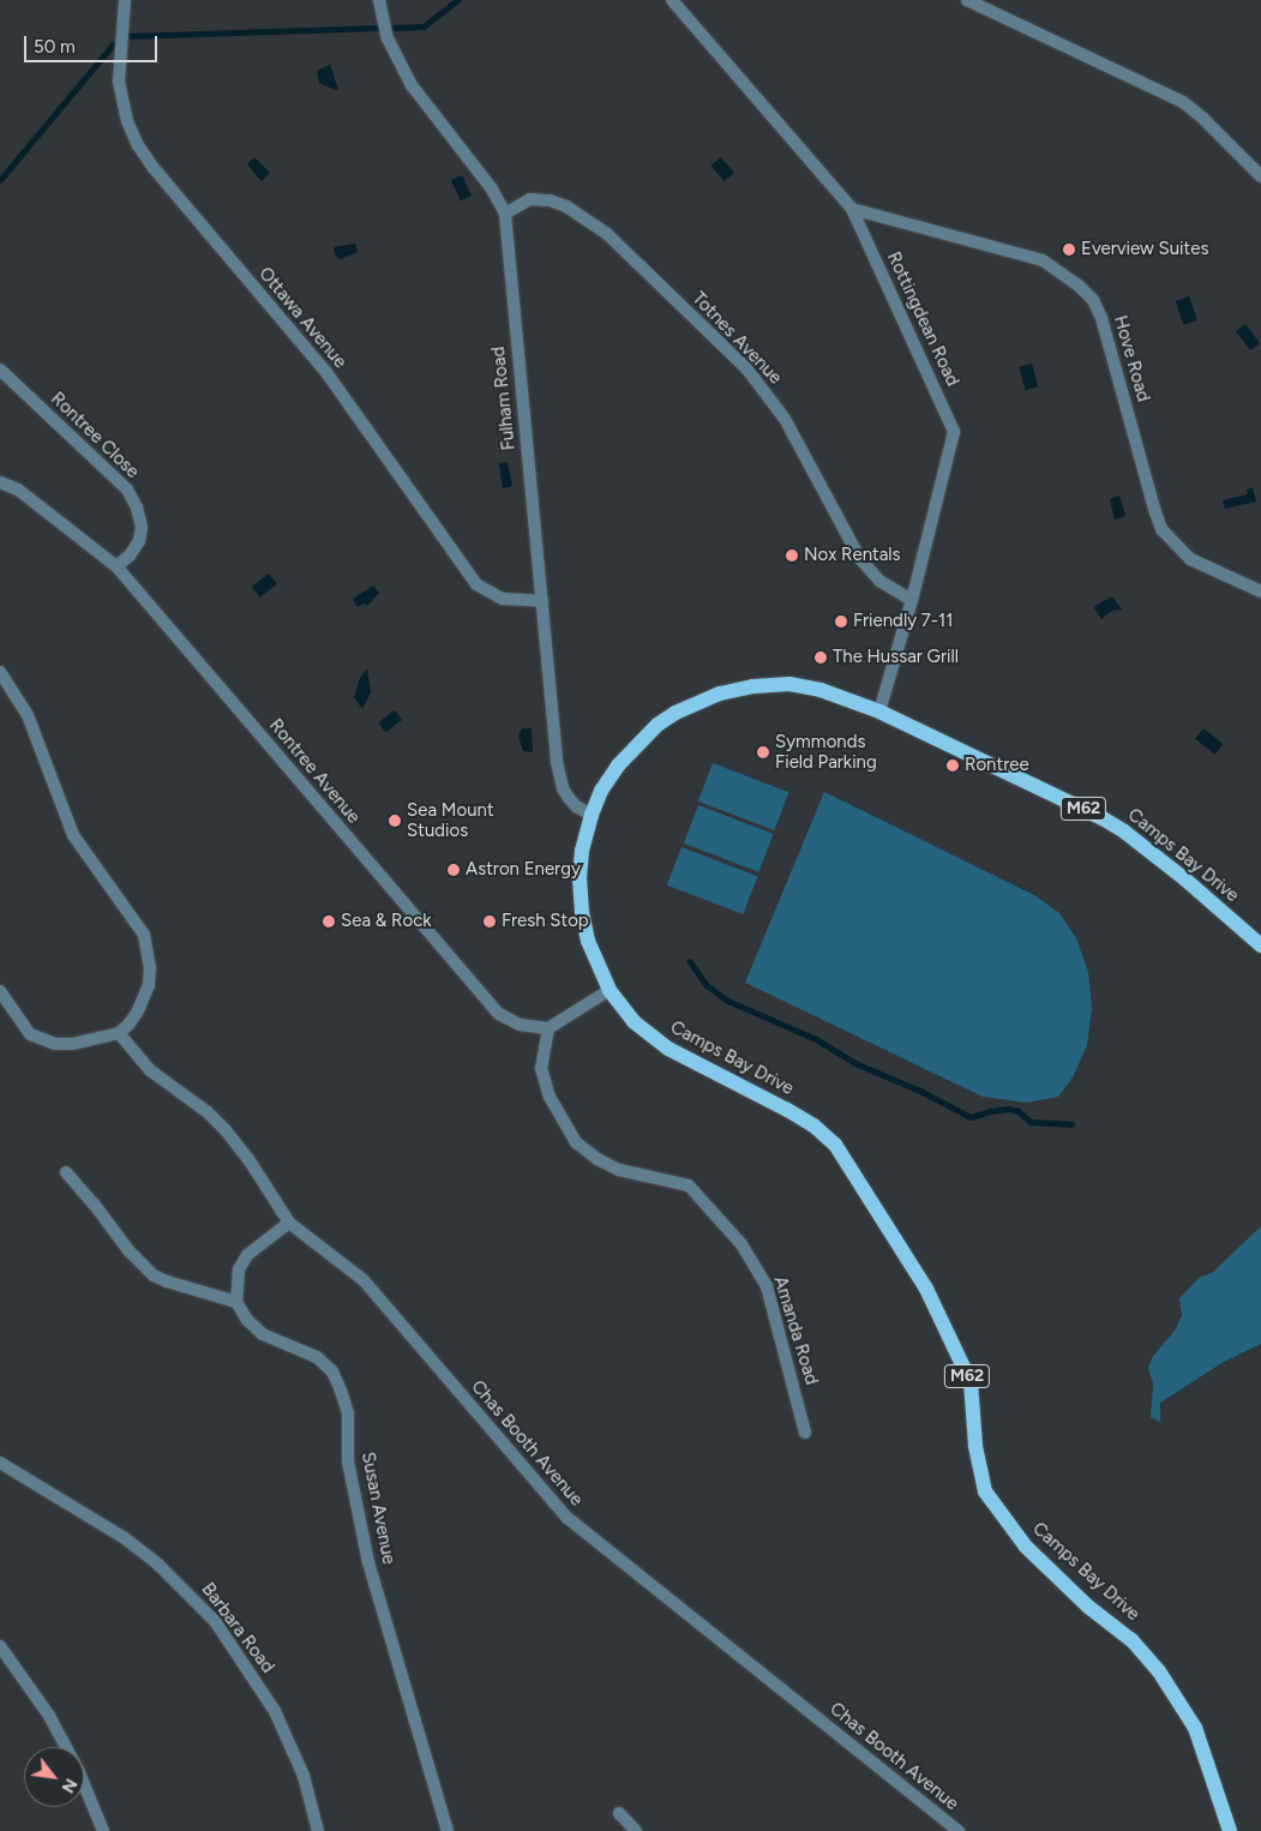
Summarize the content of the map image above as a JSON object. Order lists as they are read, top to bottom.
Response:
{
  "streets": {
    "main road": ["M62", "Camps Bay Drive"],
    "street": [
      "Ottawa Avenue",
      "Rottingdean Road",
      "Totnes Avenue",
      "Hove Road",
      "Fulham Road",
      "Rontree Close",
      "Rontree Avenue",
      "Amanda Road",
      "Chas Booth Avenue",
      "Susan Avenue",
      "Barbara Road"
    ]
  },
  "crossings": [
    ["Ottawa Avenue", "Fulham Road"],
    ["Rottingdean Road", "Totnes Avenue"],
    ["Rottingdean Road", "Hove Road"],
    ["Rottingdean Road", "Camps Bay Drive"],
    ["Totnes Avenue", "Fulham Road"],
    ["Fulham Road", "Camps Bay Drive"],
    ["Rontree Close", "Rontree Avenue"],
    ["Rontree Avenue", "Amanda Road"]
  ],
  "places": [
    "Everview Suites",
    "Nox Rentals",
    "Friendly 7-11",
    "The Hussar Grill",
    "Symmonds Field Parking",
    "Rontree",
    "Sea Mount Studios",
    "Astron Energy",
    "Sea & Rock",
    "Fresh Stop"
  ],
  "scale_bar": "50 m",
  "north": "bottom right"
}
